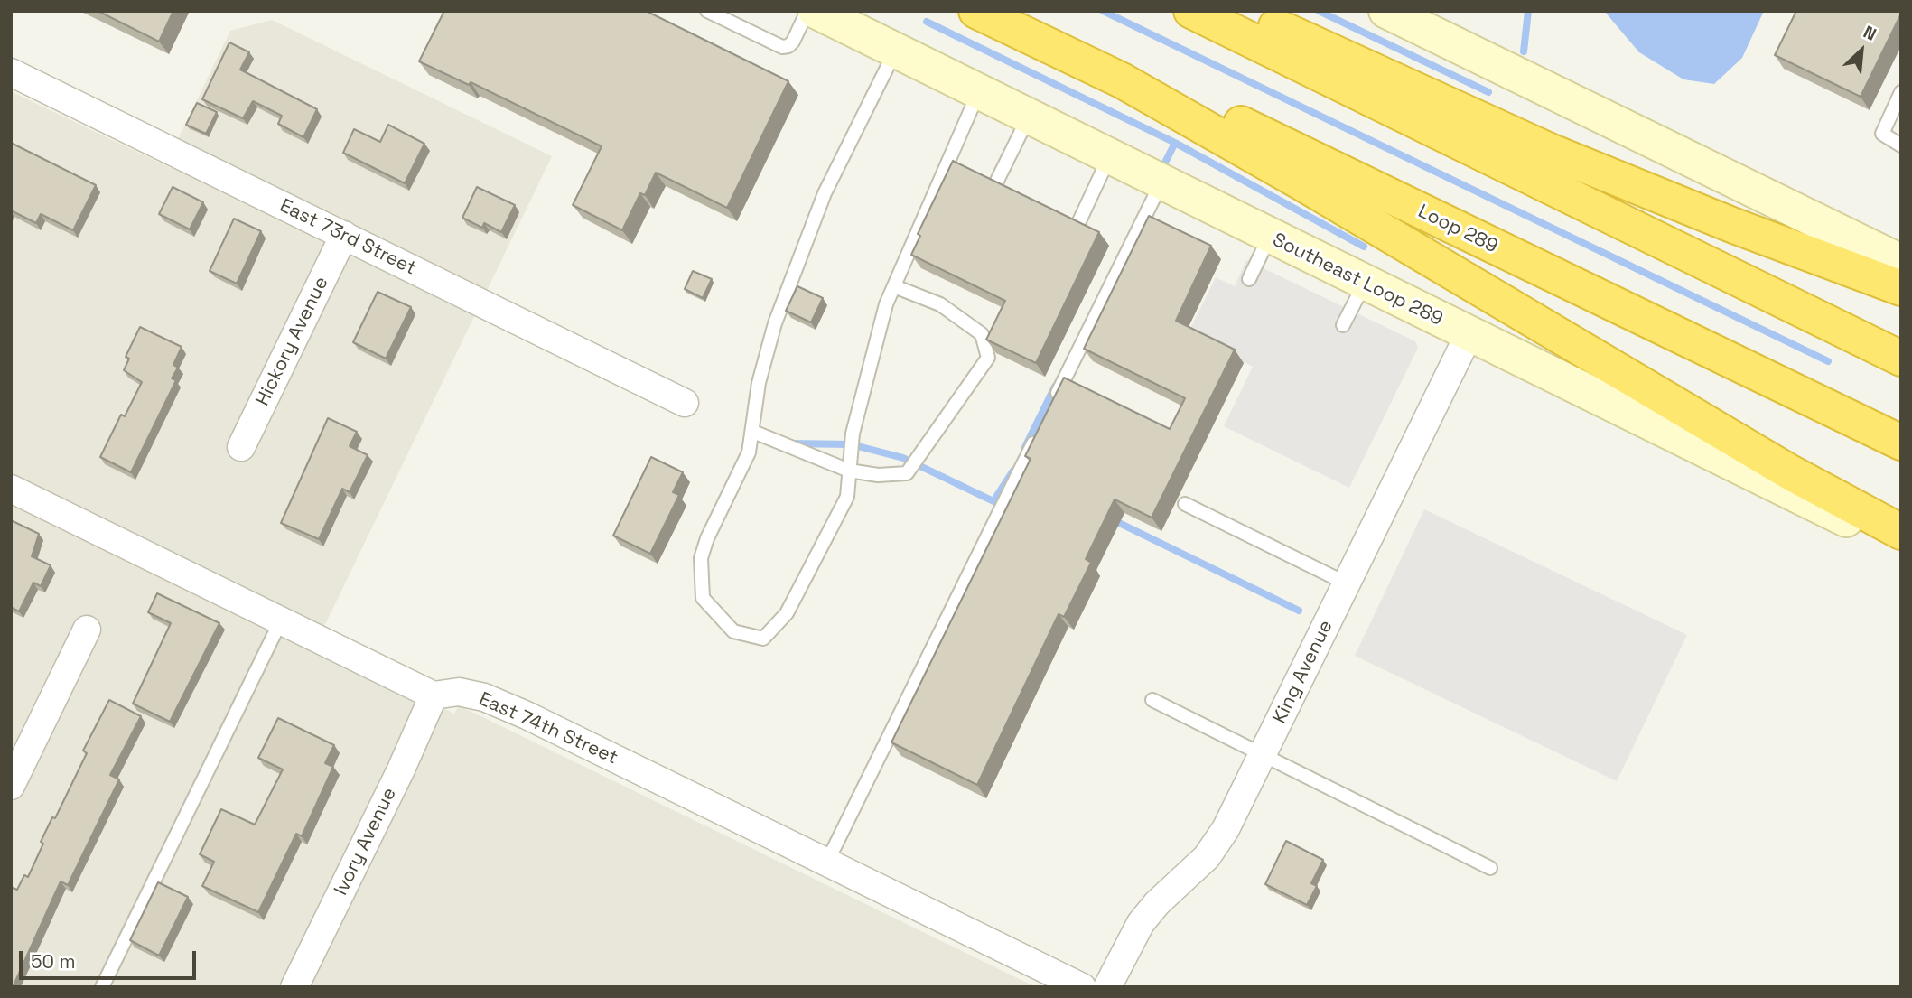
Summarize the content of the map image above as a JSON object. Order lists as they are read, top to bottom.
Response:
{
  "streets": {
    "highway": ["Loop 289"],
    "main road": ["Southeast Loop 289"],
    "street": [
      "East 73rd Street",
      "Hickory Avenue",
      "King Avenue",
      "East 74th Street",
      "Ivory Avenue"
    ]
  },
  "crossings": [
    ["East 73rd Street", "Hickory Avenue"],
    ["Southeast Loop 289", "King Avenue"],
    ["East 74th Street", "Ivory Avenue"]
  ],
  "scale_bar": "50 m",
  "north": "top right"
}
